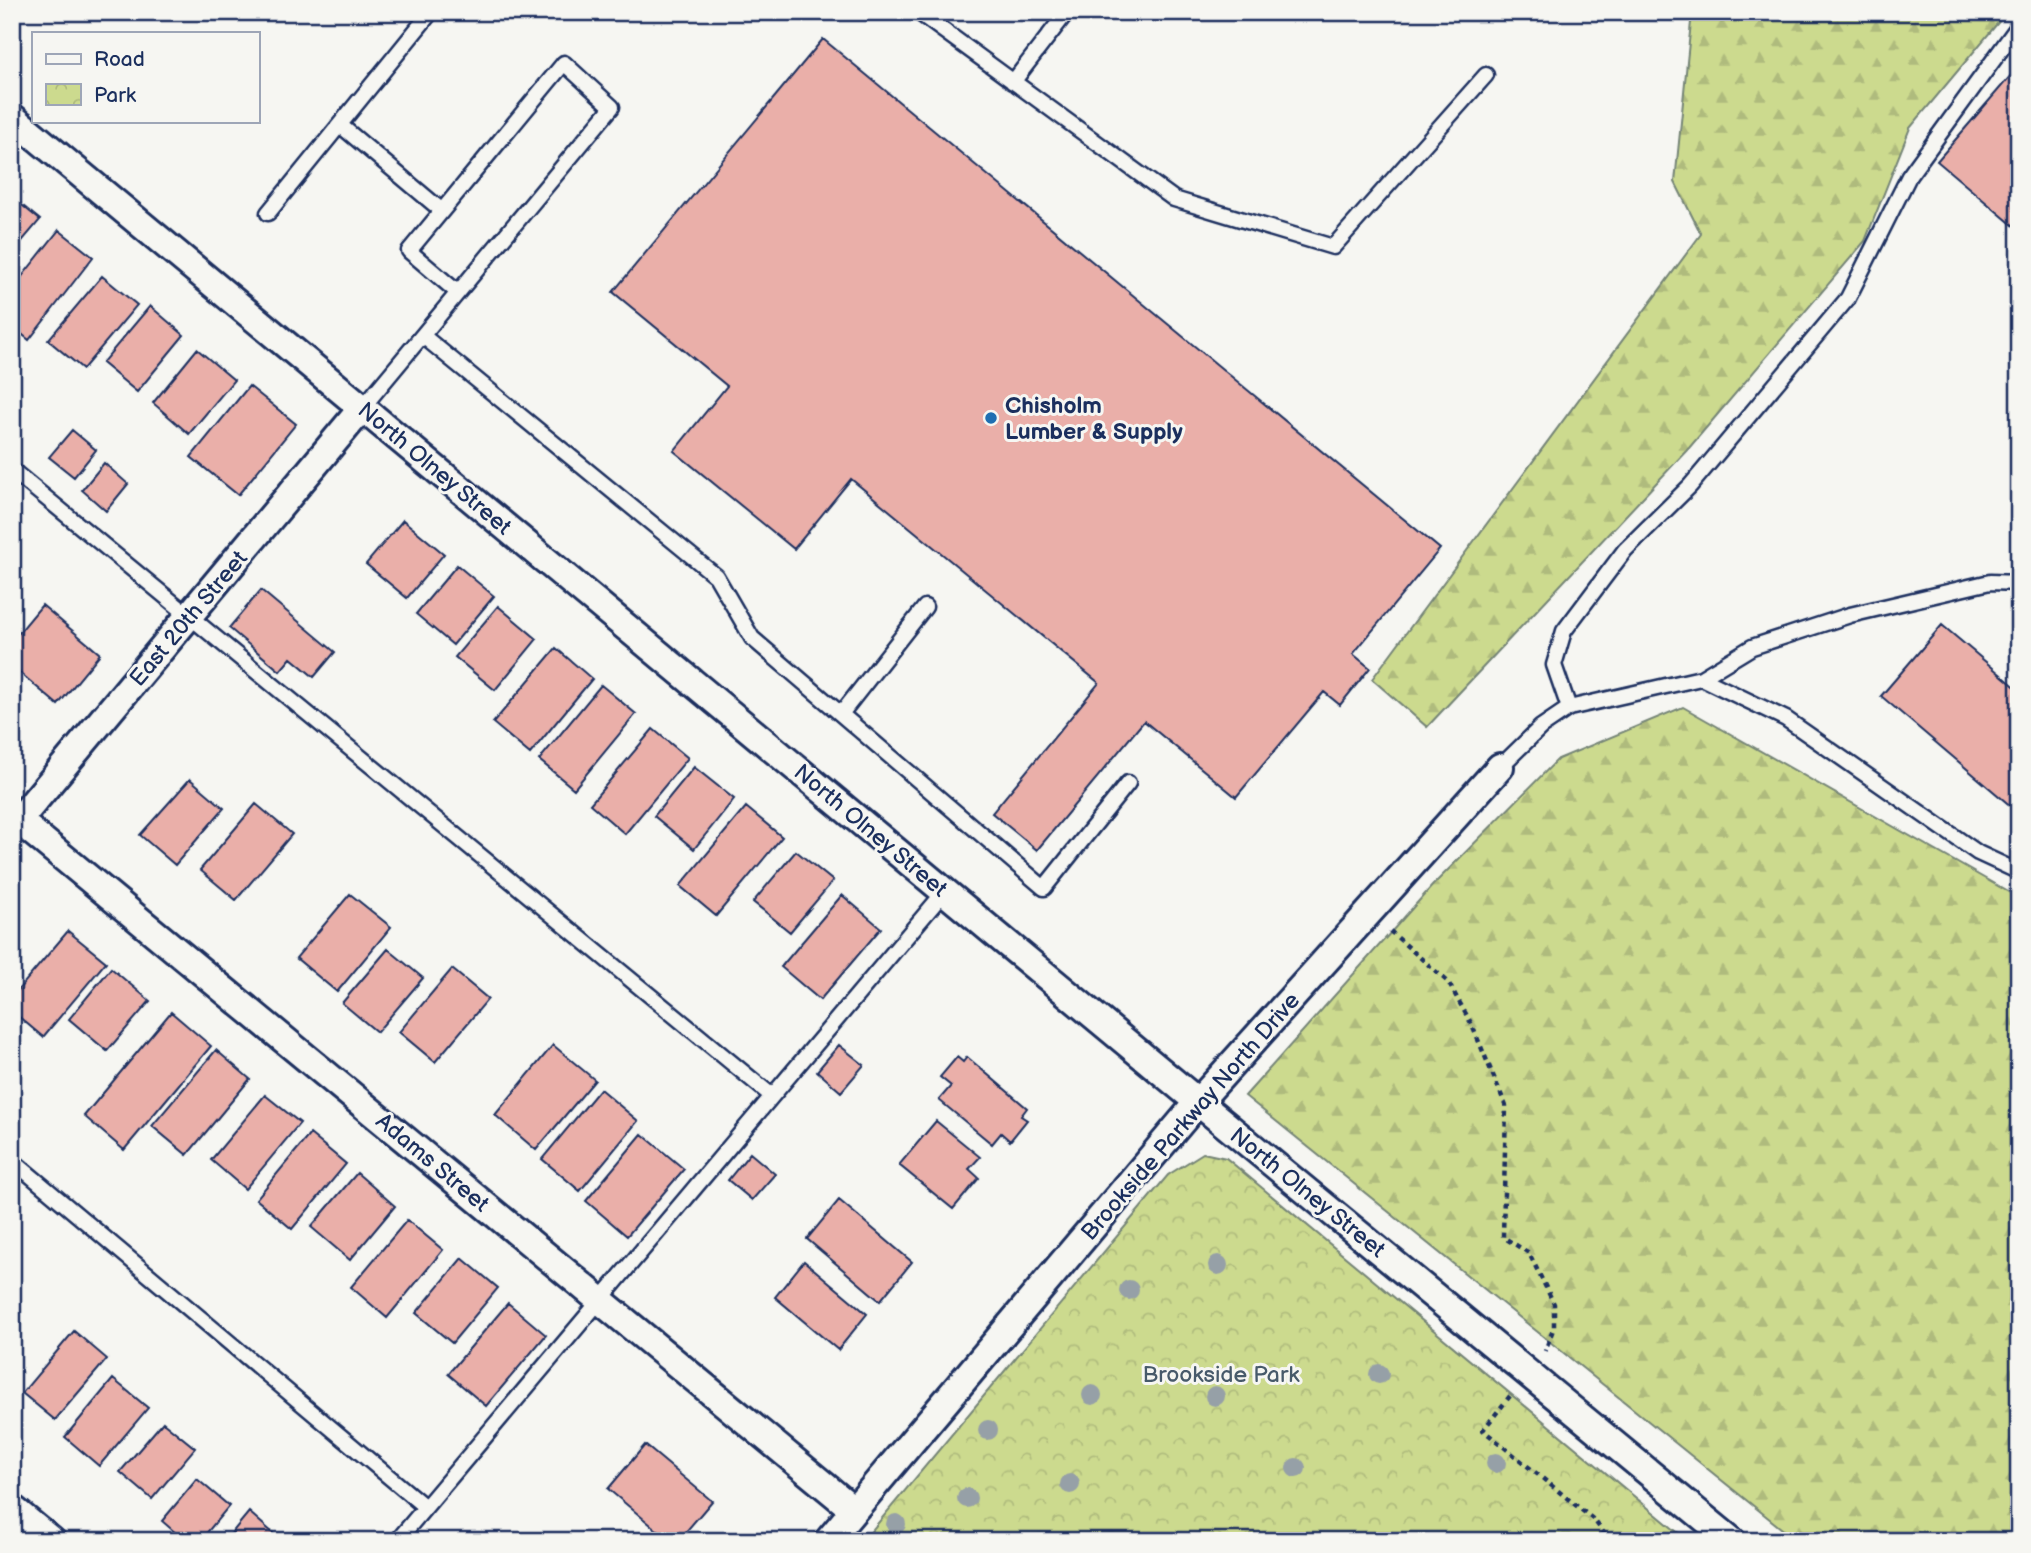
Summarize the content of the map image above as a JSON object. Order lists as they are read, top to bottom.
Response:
{
  "streets": {
    "street": [
      "North Olney Street",
      "East 20th Street",
      "Brookside Parkway North Drive",
      "Adams Street"
    ]
  },
  "crossings": [
    ["North Olney Street", "East 20th Street"],
    ["North Olney Street", "Brookside Parkway North Drive"],
    ["East 20th Street", "Adams Street"],
    ["Brookside Parkway North Drive", "Adams Street"]
  ],
  "parks": ["Brookside Park"],
  "places": ["Chisholm Lumber & Supply"],
  "legend": ["Road", "Park"]
}
